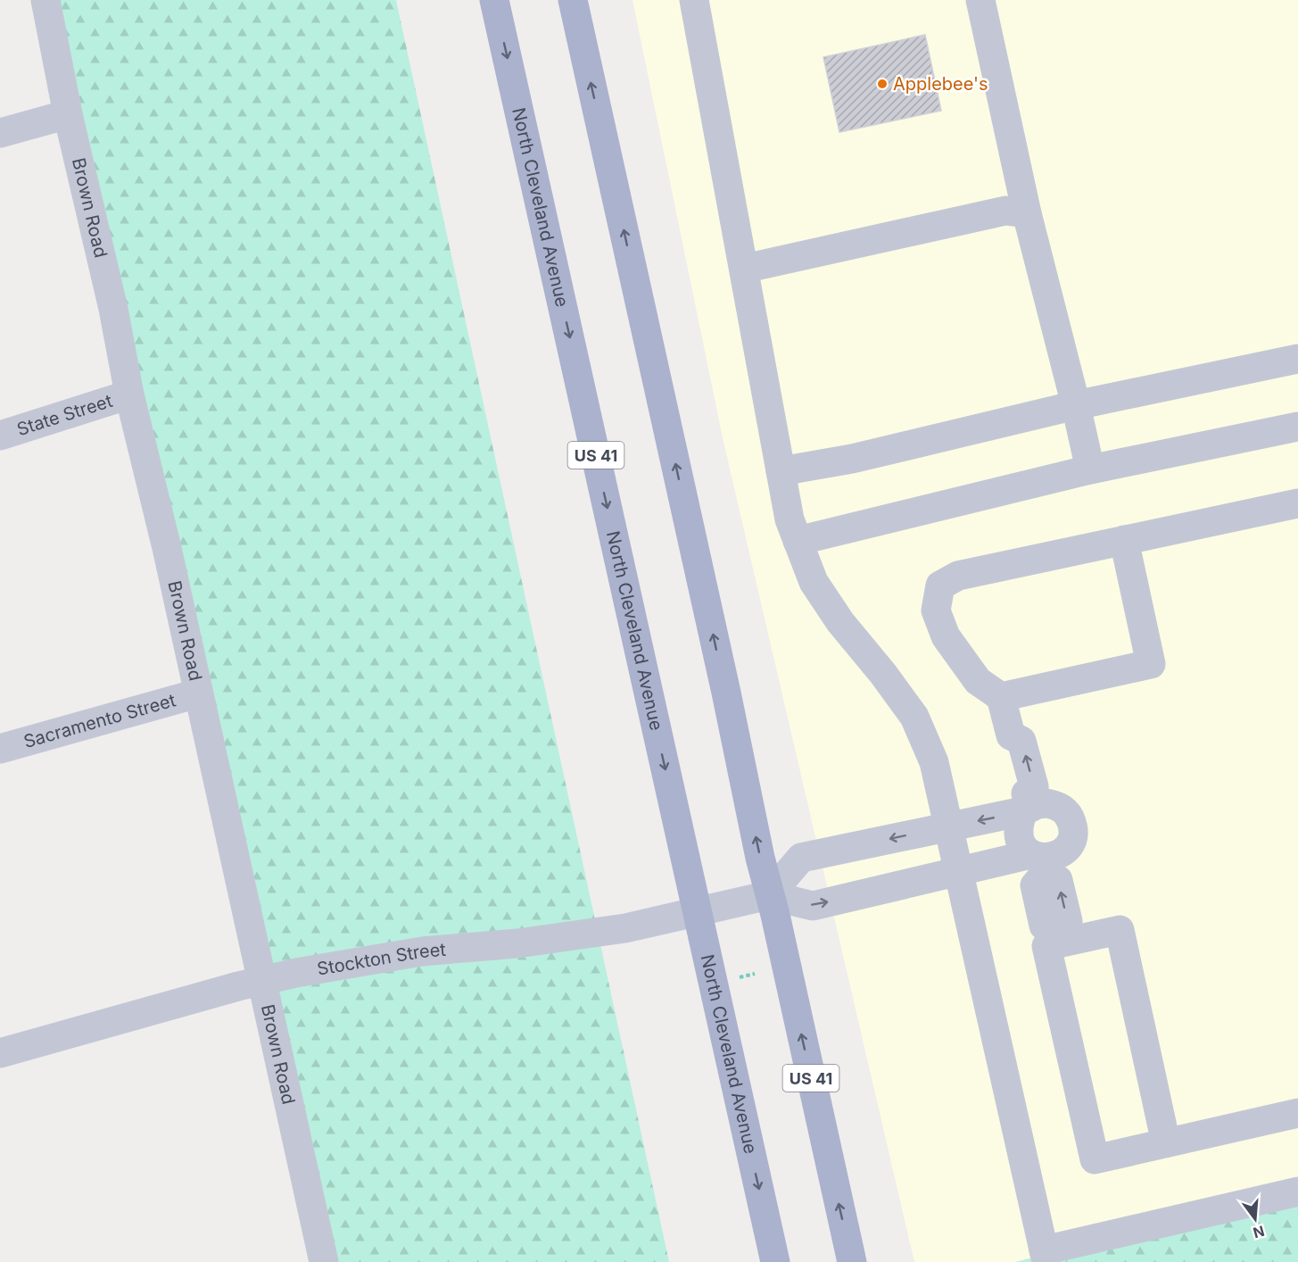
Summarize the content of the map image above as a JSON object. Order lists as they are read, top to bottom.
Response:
{
  "streets": {
    "main road": ["North Cleveland Avenue", "US 41"],
    "street": [
      "Brown Road",
      "State Street",
      "Sacramento Street",
      "Stockton Street"
    ]
  },
  "crossings": [
    ["Brown Road", "State Street"],
    ["Brown Road", "Sacramento Street"],
    ["Brown Road", "Stockton Street"],
    ["North Cleveland Avenue", "Stockton Street"],
    ["US 41", "Stockton Street"]
  ],
  "places": ["Applebee's"],
  "north": "bottom"
}
